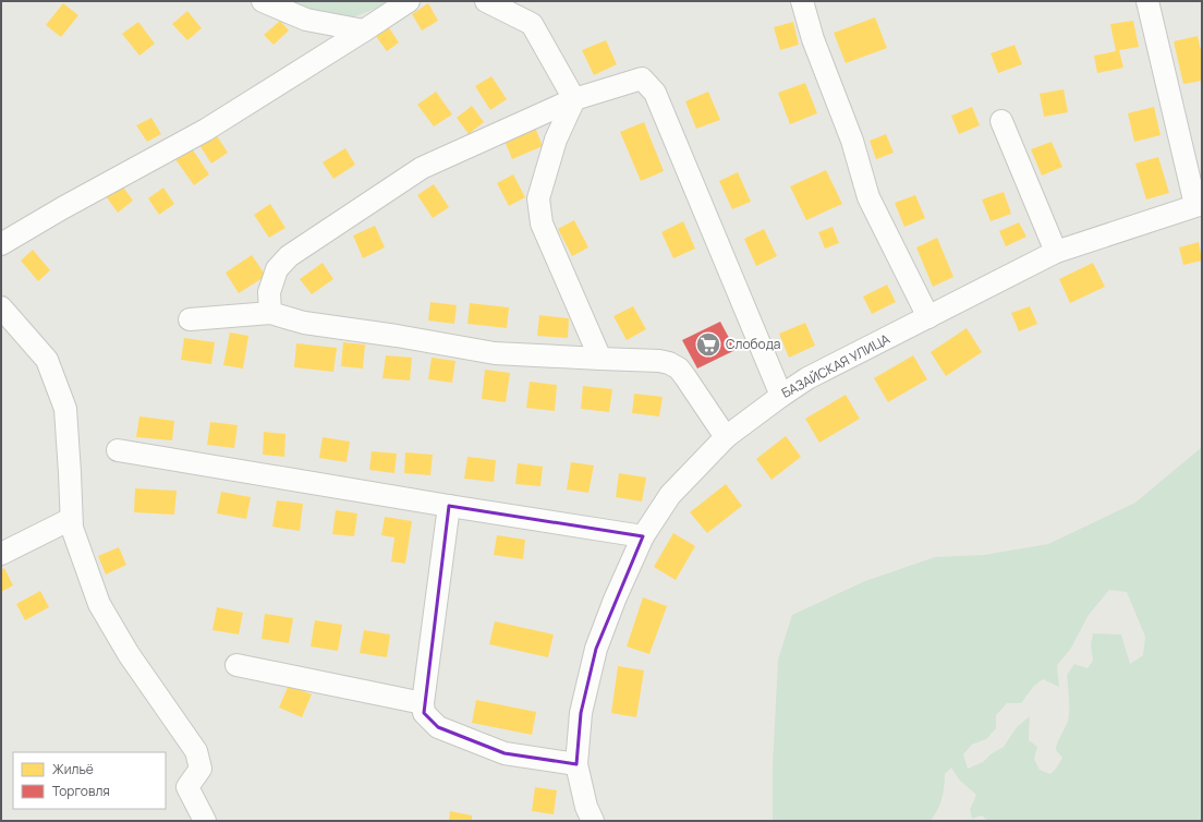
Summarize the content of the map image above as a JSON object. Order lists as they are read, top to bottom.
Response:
{
  "streets": {
    "street": ["БАЗАЙСКАЯ УЛИЦА"]
  },
  "places": {
    "supermarket": ["Слобода"]
  },
  "legend": ["Жильё", "Торговля"]
}
